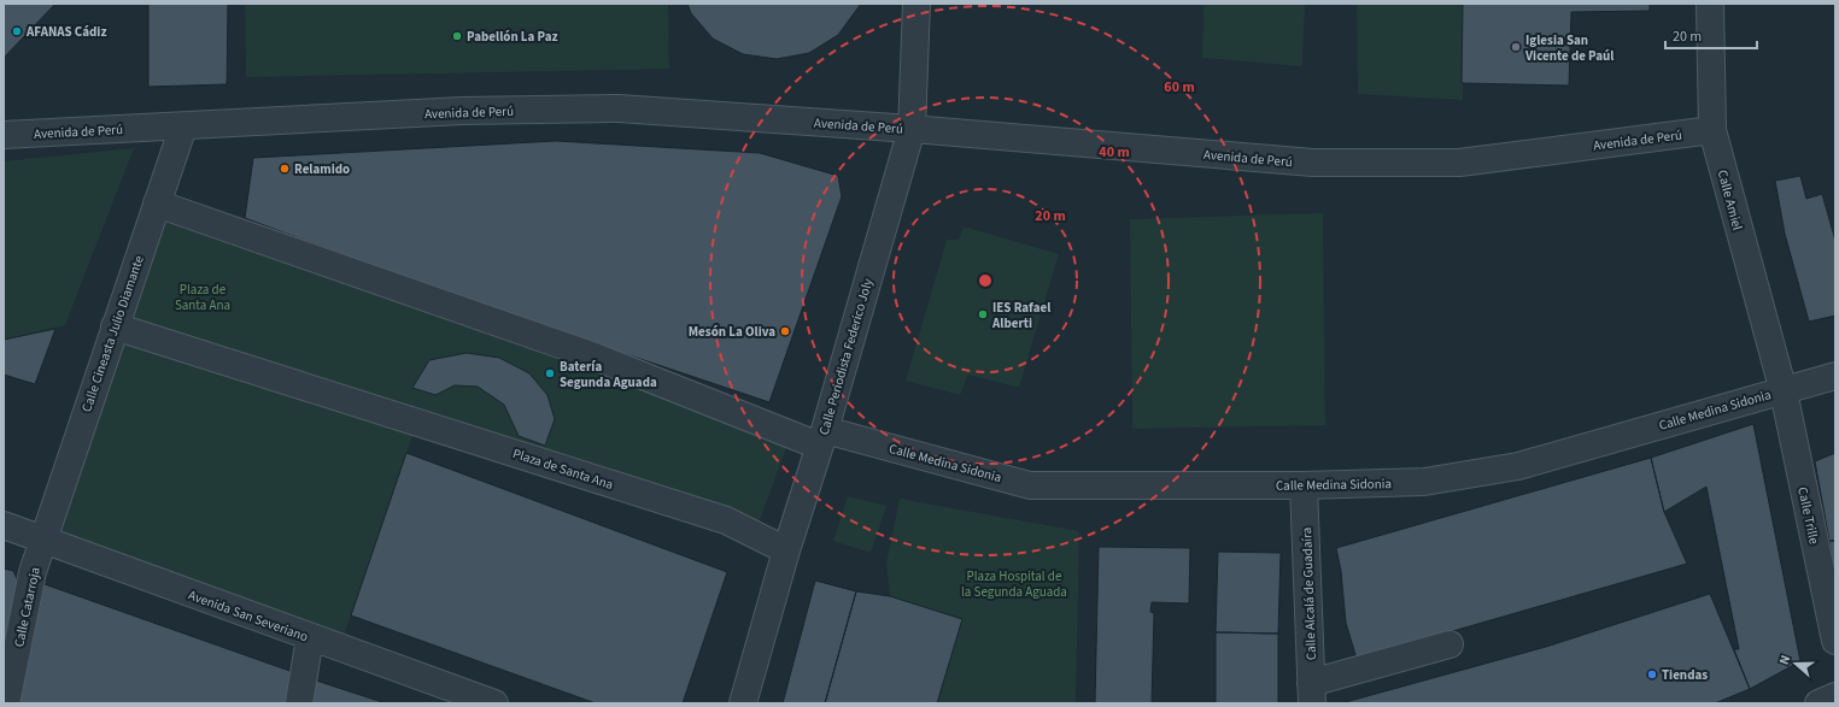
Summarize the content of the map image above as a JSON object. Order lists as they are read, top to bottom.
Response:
{
  "streets": {
    "street": [
      "Avenida de Perú",
      "Calle Amiel",
      "Calle Cineasta Julio Diamante",
      "Calle Periodista Federico Joly",
      "Calle Medina Sidonia",
      "Plaza de Santa Ana",
      "Calle Trille",
      "Calle Alcalá de Guadaíra",
      "Calle Catarroja",
      "Avenida San Severiano"
    ]
  },
  "crossings": [
    ["Avenida de Perú", "Calle Amiel"],
    ["Avenida de Perú", "Calle Cineasta Julio Diamante"],
    ["Avenida de Perú", "Calle Periodista Federico Joly"],
    ["Calle Amiel", "Calle Medina Sidonia"],
    ["Calle Amiel", "Calle Trille"],
    ["Calle Cineasta Julio Diamante", "Plaza de Santa Ana"],
    ["Calle Cineasta Julio Diamante", "Calle Catarroja"],
    ["Calle Cineasta Julio Diamante", "Avenida San Severiano"],
    ["Calle Periodista Federico Joly", "Calle Medina Sidonia"],
    ["Calle Periodista Federico Joly", "Plaza de Santa Ana"],
    ["Calle Medina Sidonia", "Calle Trille"],
    ["Calle Medina Sidonia", "Calle Alcalá de Guadaíra"],
    ["Calle Catarroja", "Avenida San Severiano"]
  ],
  "parks": ["Plaza de Santa Ana", "Plaza Hospital de la Segunda Aguada"],
  "places": [
    "AFANAS Cádiz",
    "Pabellón La Paz",
    "Iglesia San Vicente de Paúl",
    "Relamido",
    "IES Rafael Alberti",
    "Mesón La Oliva",
    "Batería Segunda Aguada",
    "Tiendas"
  ],
  "scale_bar": "20 m",
  "north": "left",
  "rings": ["60 m", "40 m", "20 m"]
}
